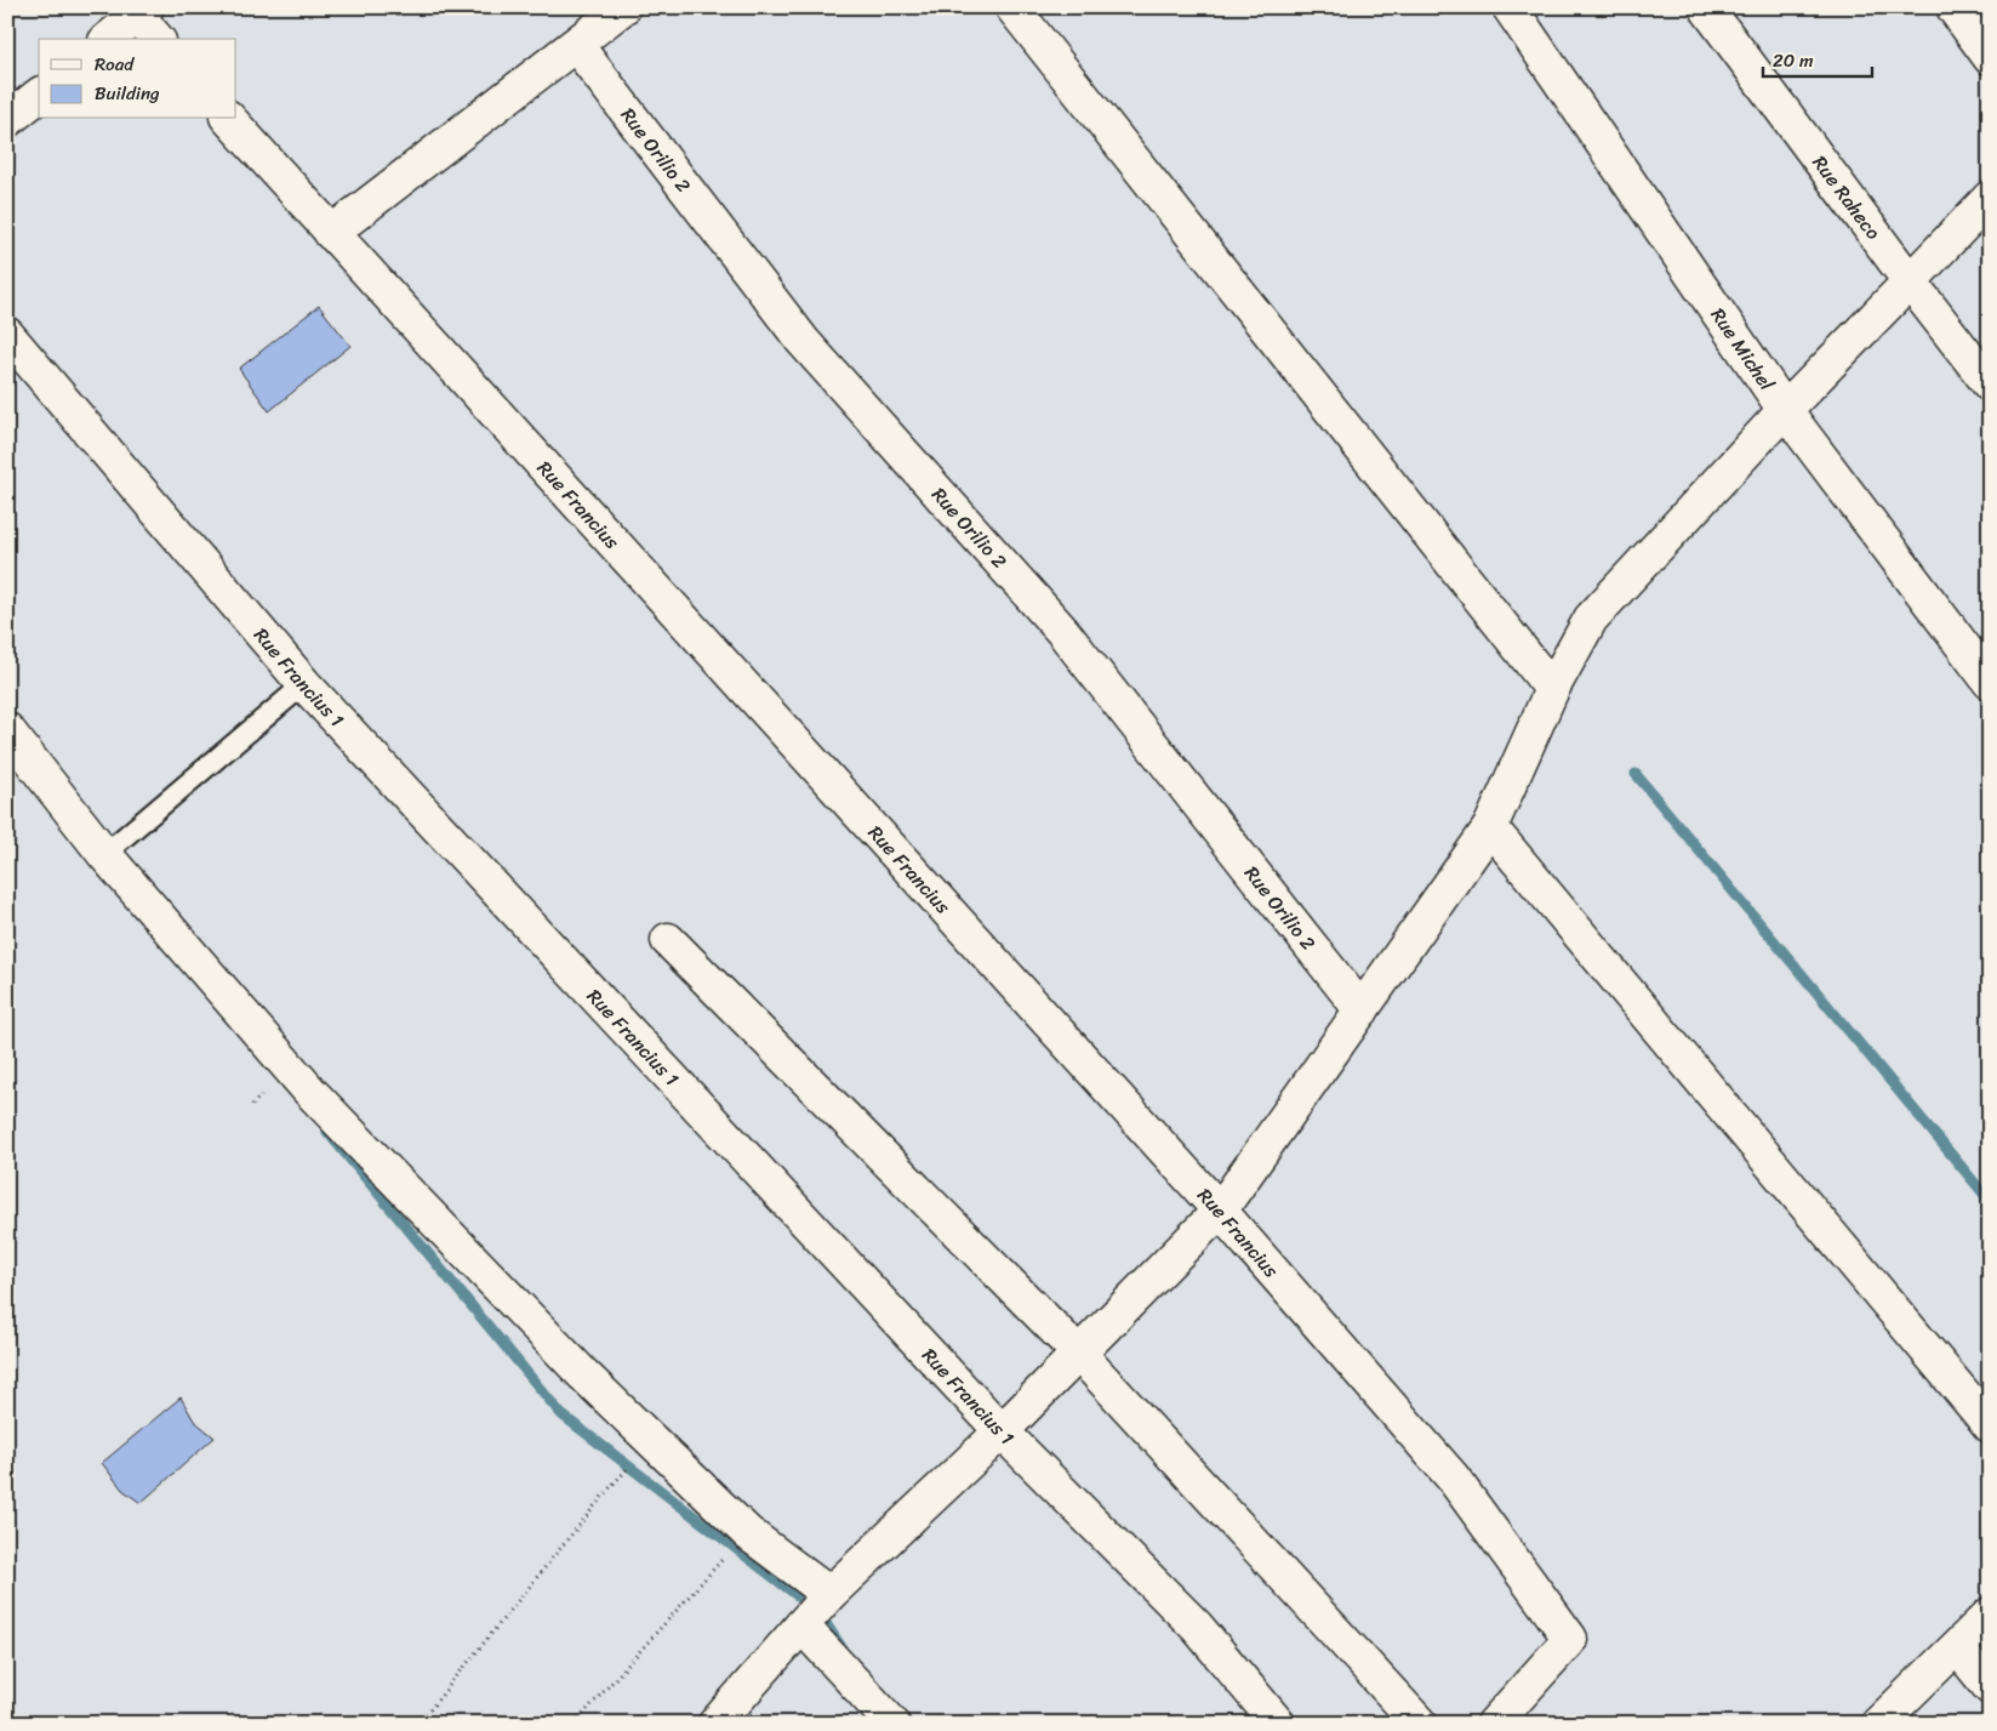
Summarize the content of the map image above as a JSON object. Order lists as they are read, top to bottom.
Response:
{
  "streets": {
    "street": [
      "Rue Orilio 2",
      "Rue Raheco",
      "Rue Michel",
      "Rue Francius",
      "Rue Francius 1"
    ]
  },
  "legend": ["Road", "Building"],
  "scale_bar": "20 m"
}
